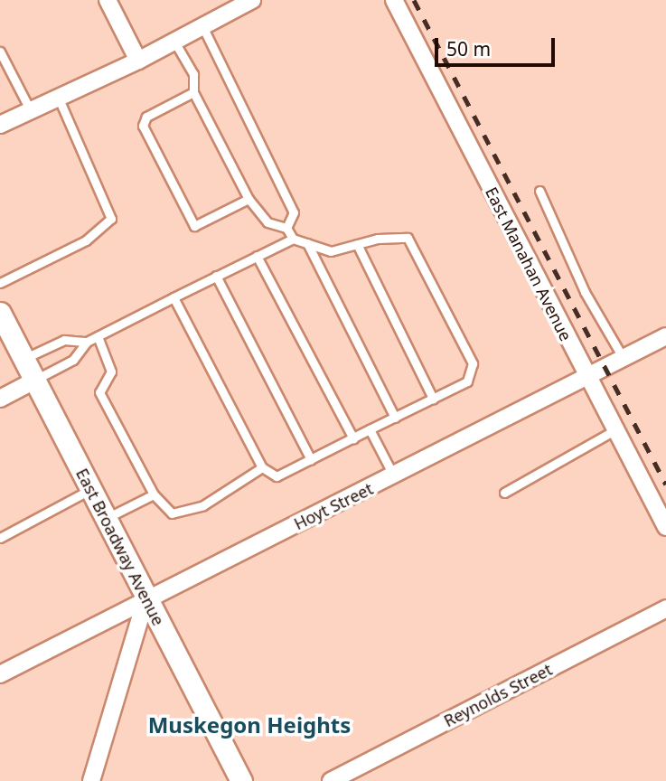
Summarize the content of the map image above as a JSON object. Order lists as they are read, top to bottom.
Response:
{
  "streets": {
    "street": [
      "East Manahan Avenue",
      "Hoyt Street",
      "East Broadway Avenue",
      "Reynolds Street"
    ]
  },
  "crossings": [
    ["East Manahan Avenue", "Hoyt Street"],
    ["Hoyt Street", "East Broadway Avenue"]
  ],
  "districts": ["Muskegon Heights"],
  "scale_bar": "50 m"
}
